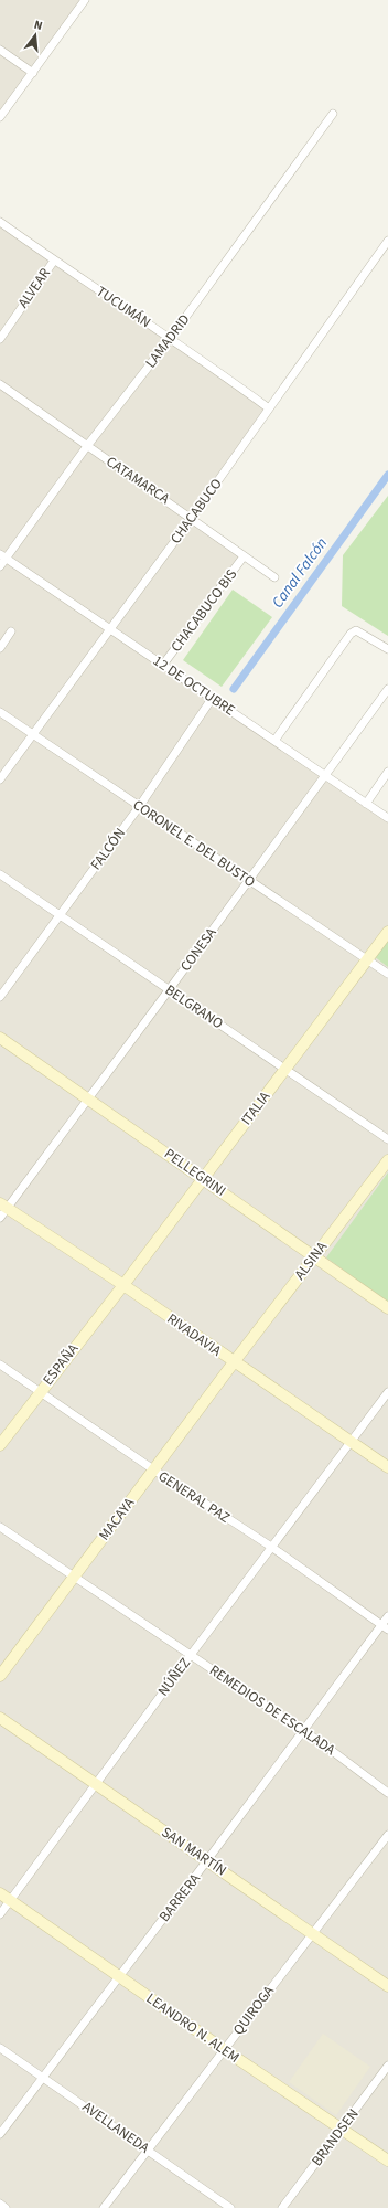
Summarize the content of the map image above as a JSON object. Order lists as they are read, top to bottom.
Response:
{
  "streets": {
    "main road": [
      "ITALIA",
      "PELLEGRINI",
      "ALSINA",
      "RIVADAVIA",
      "ESPAÑA",
      "MACAYA",
      "SAN MARTÍN",
      "LEANDRO N. ALEM"
    ],
    "street": [
      "ALVEAR",
      "TUCUMÁN",
      "LAMADRID",
      "CATAMARCA",
      "CHACABUCO",
      "CHACABUCO BIS",
      "12 DE OCTUBRE",
      "CORONEL E. DEL BUSTO",
      "FALCÓN",
      "CONESA",
      "BELGRANO",
      "GENERAL PAZ",
      "NÚÑEZ",
      "REMEDIOS DE ESCALADA",
      "BARRERA",
      "QUIROGA",
      "AVELLANEDA",
      "BRANDSEN"
    ]
  },
  "crossings": [
    ["ALVEAR", "TUCUMÁN"],
    ["TUCUMÁN", "LAMADRID"],
    ["TUCUMÁN", "CHACABUCO"],
    ["LAMADRID", "CATAMARCA"],
    ["LAMADRID", "12 DE OCTUBRE"],
    ["CATAMARCA", "CHACABUCO"],
    ["CATAMARCA", "CHACABUCO BIS"],
    ["CHACABUCO", "12 DE OCTUBRE"],
    ["CHACABUCO", "CORONEL E. DEL BUSTO"],
    ["CHACABUCO BIS", "12 DE OCTUBRE"],
    ["12 DE OCTUBRE", "FALCÓN"],
    ["12 DE OCTUBRE", "CONESA"],
    ["CORONEL E. DEL BUSTO", "FALCÓN"],
    ["CORONEL E. DEL BUSTO", "CONESA"],
    ["CORONEL E. DEL BUSTO", "ITALIA"],
    ["FALCÓN", "BELGRANO"],
    ["CONESA", "BELGRANO"],
    ["CONESA", "PELLEGRINI"],
    ["CONESA", "RIVADAVIA"],
    ["BELGRANO", "ITALIA"],
    ["ITALIA", "PELLEGRINI"],
    ["ITALIA", "RIVADAVIA"],
    ["ITALIA", "ESPAÑA"],
    ["PELLEGRINI", "ALSINA"],
    ["ALSINA", "RIVADAVIA"],
    ["ALSINA", "MACAYA"],
    ["RIVADAVIA", "ESPAÑA"],
    ["RIVADAVIA", "MACAYA"],
    ["RIVADAVIA", "NÚÑEZ"],
    ["ESPAÑA", "GENERAL PAZ"],
    ["GENERAL PAZ", "MACAYA"],
    ["GENERAL PAZ", "NÚÑEZ"],
    ["GENERAL PAZ", "BARRERA"],
    ["MACAYA", "REMEDIOS DE ESCALADA"],
    ["NÚÑEZ", "REMEDIOS DE ESCALADA"],
    ["NÚÑEZ", "SAN MARTÍN"],
    ["NÚÑEZ", "LEANDRO N. ALEM"],
    ["REMEDIOS DE ESCALADA", "BARRERA"],
    ["SAN MARTÍN", "BARRERA"],
    ["SAN MARTÍN", "QUIROGA"],
    ["BARRERA", "LEANDRO N. ALEM"],
    ["BARRERA", "AVELLANEDA"],
    ["QUIROGA", "LEANDRO N. ALEM"],
    ["QUIROGA", "AVELLANEDA"],
    ["LEANDRO N. ALEM", "BRANDSEN"]
  ],
  "water": ["Canal Falcón"],
  "north": "top"
}
